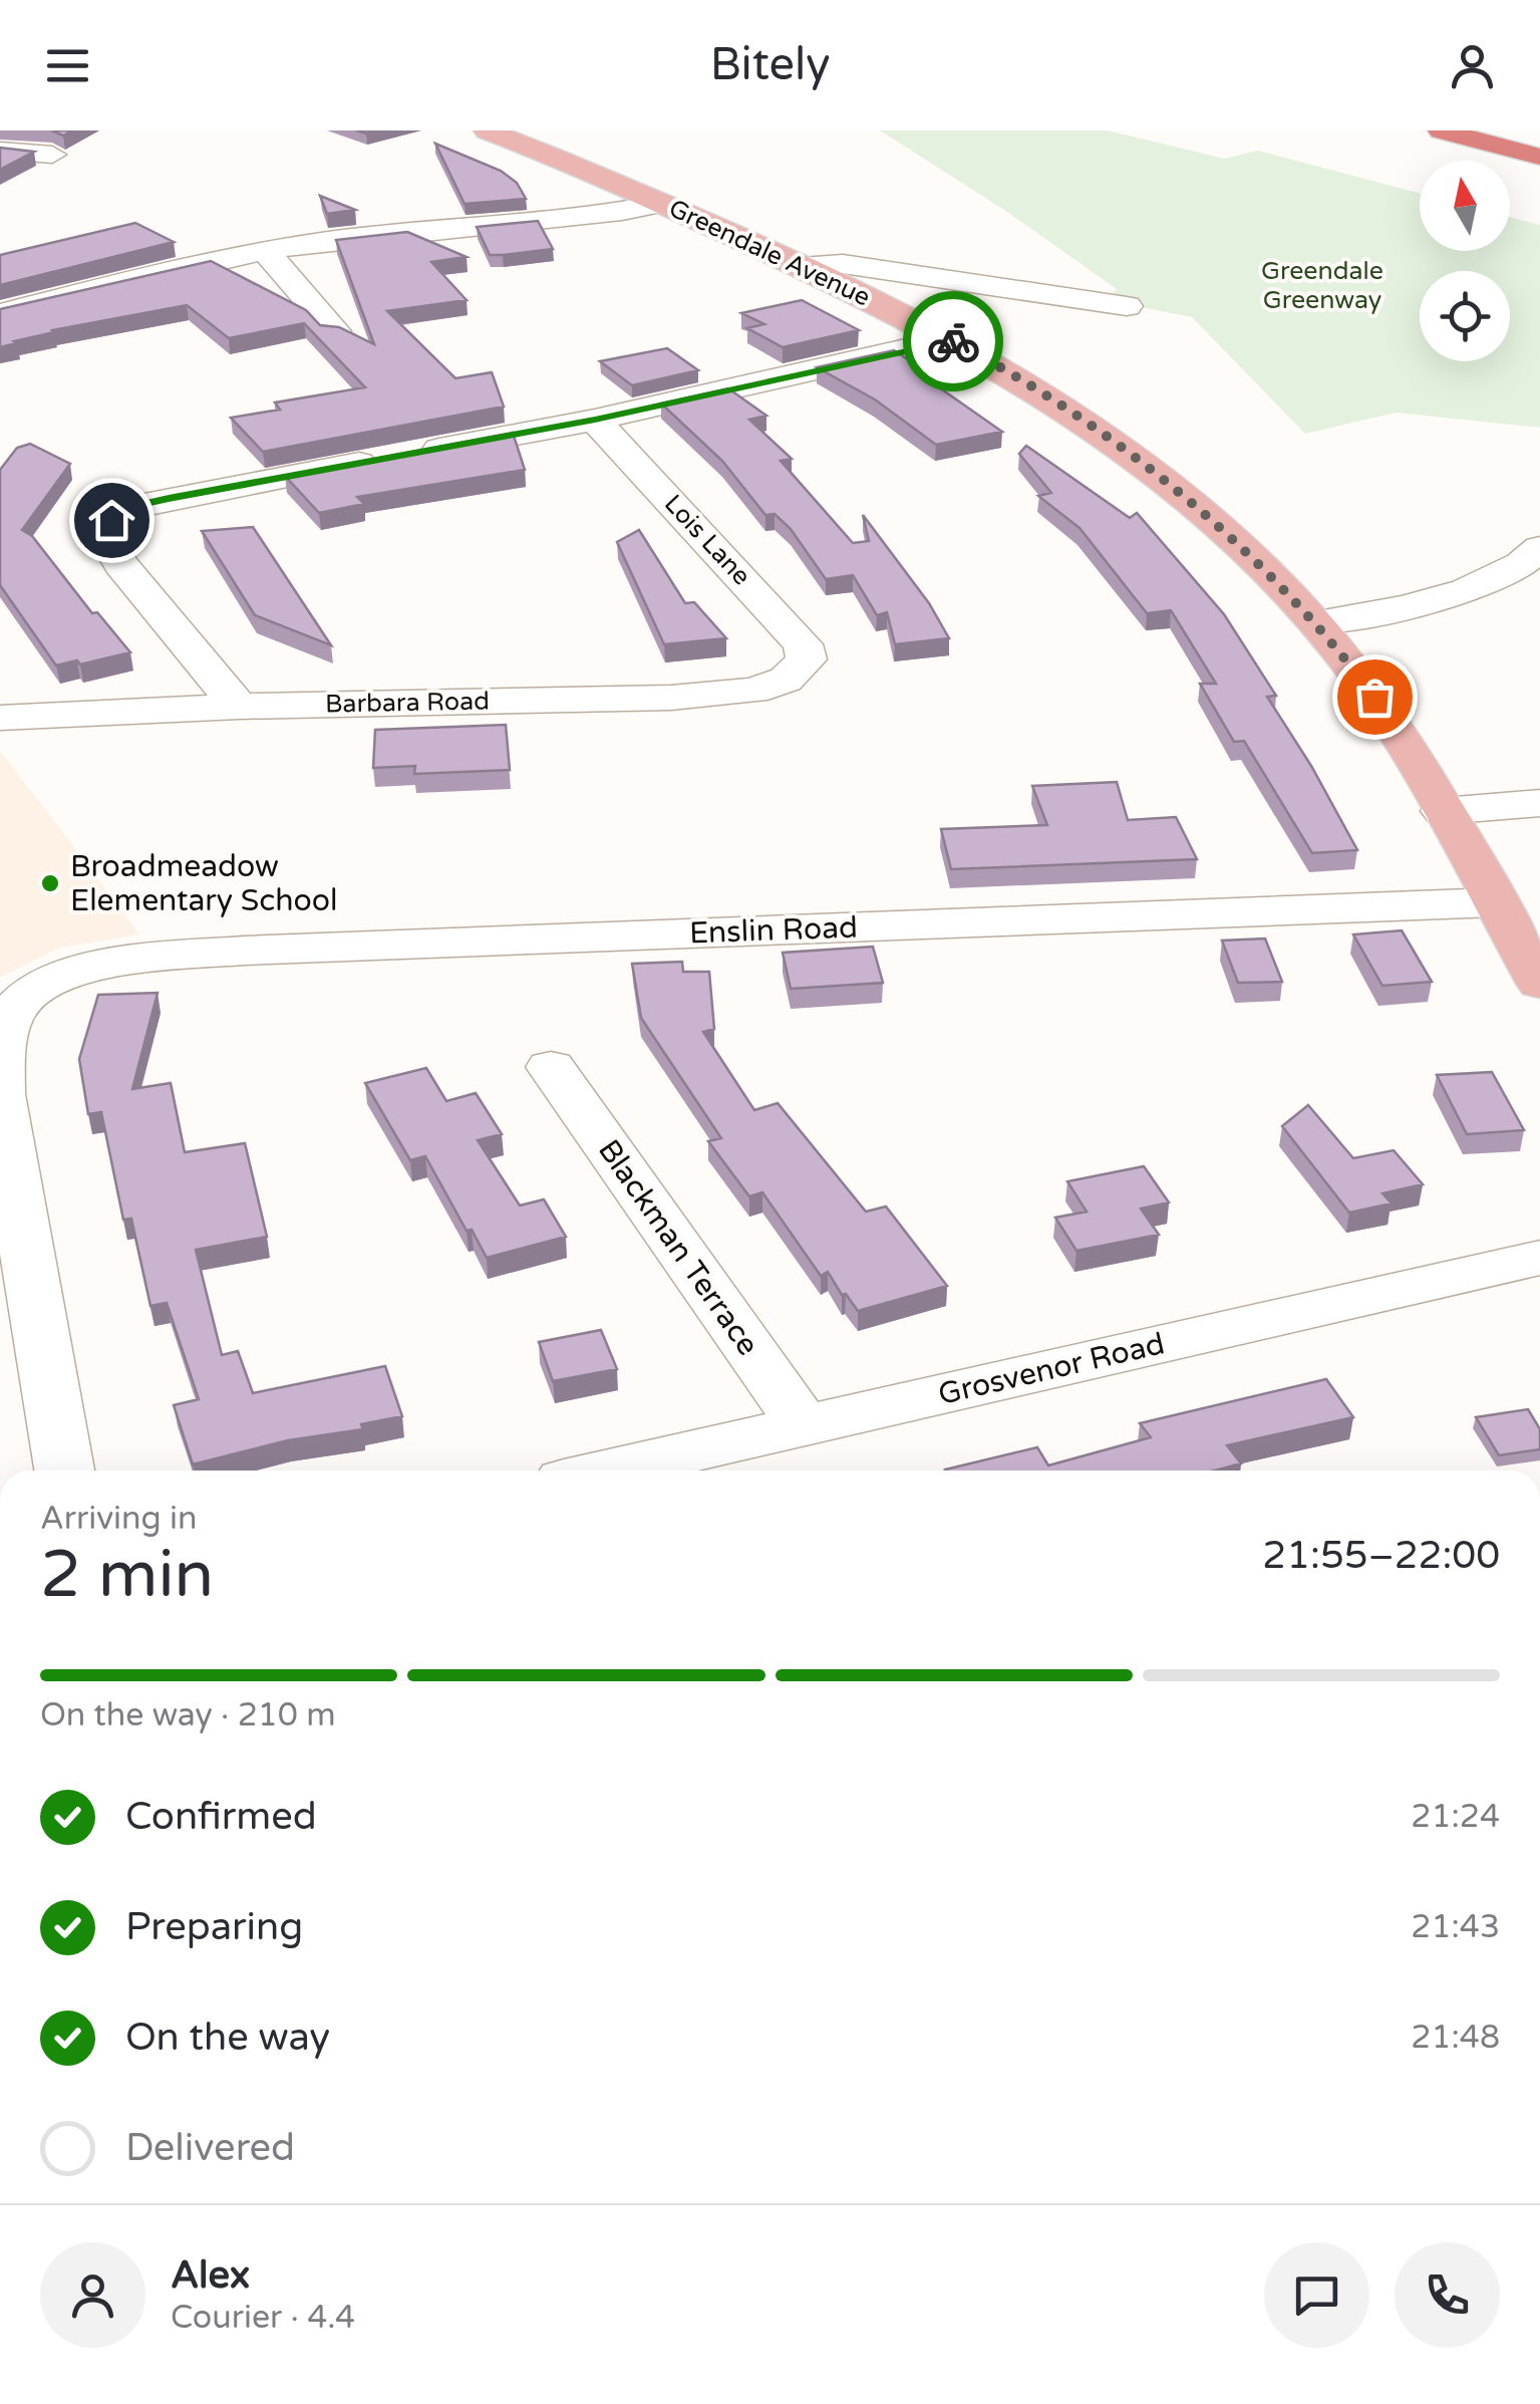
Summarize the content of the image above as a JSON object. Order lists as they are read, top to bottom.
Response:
{
  "streets": {
    "main road": ["Greendale Avenue"],
    "street": [
      "Lois Lane",
      "Barbara Road",
      "Enslin Road",
      "Blackman Terrace",
      "Grosvenor Road"
    ]
  },
  "crossings": [
    ["Greendale Avenue", "Enslin Road"],
    ["Lois Lane", "Barbara Road"],
    ["Blackman Terrace", "Grosvenor Road"]
  ],
  "parks": ["Greendale Greenway"],
  "places": ["Broadmeadow Elementary School"],
  "north": "top",
  "page": {
    "header": "Bitely",
    "heading": ["2 min", "Arriving in", "21:55–22:00"],
    "panel": ["Alex", "Courier · 4.4"],
    "bar": "On the way · 210 m",
    "list": [
      ["Confirmed", "21:24"],
      ["Preparing", "21:43"],
      ["On the way", "21:48"],
      "Delivered"
    ]
  }
}
